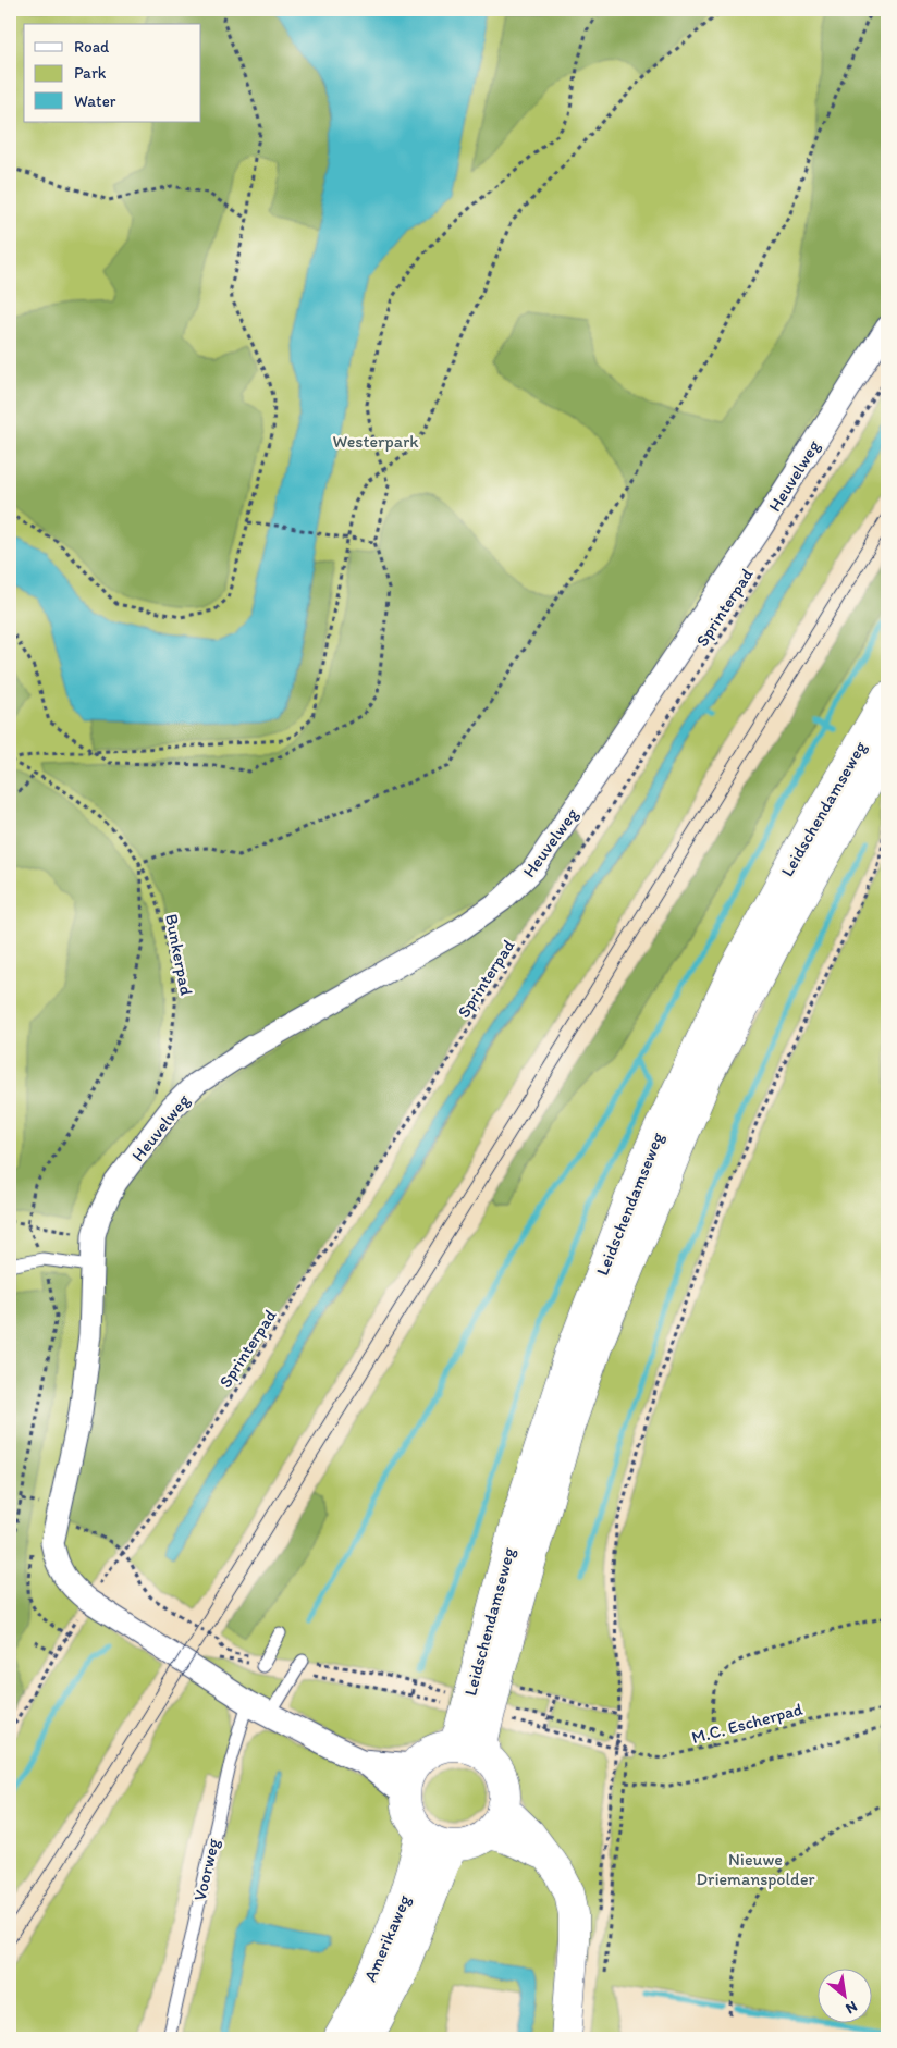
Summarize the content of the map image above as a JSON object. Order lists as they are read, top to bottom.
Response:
{
  "streets": {
    "main road": ["Leidschendamseweg", "Amerikaweg"],
    "street": ["Heuvelweg"],
    "lane": ["Voorweg"],
    "path": ["Sprinterpad", "Bunkerpad", "M.C. Escherpad"]
  },
  "crossings": [
    ["Heuvelweg", "Sprinterpad"],
    ["Leidschendamseweg", "Amerikaweg"]
  ],
  "parks": ["Westerpark", "Nieuwe Driemanspolder"],
  "legend": ["Road", "Park", "Water"],
  "north": "bottom right"
}
